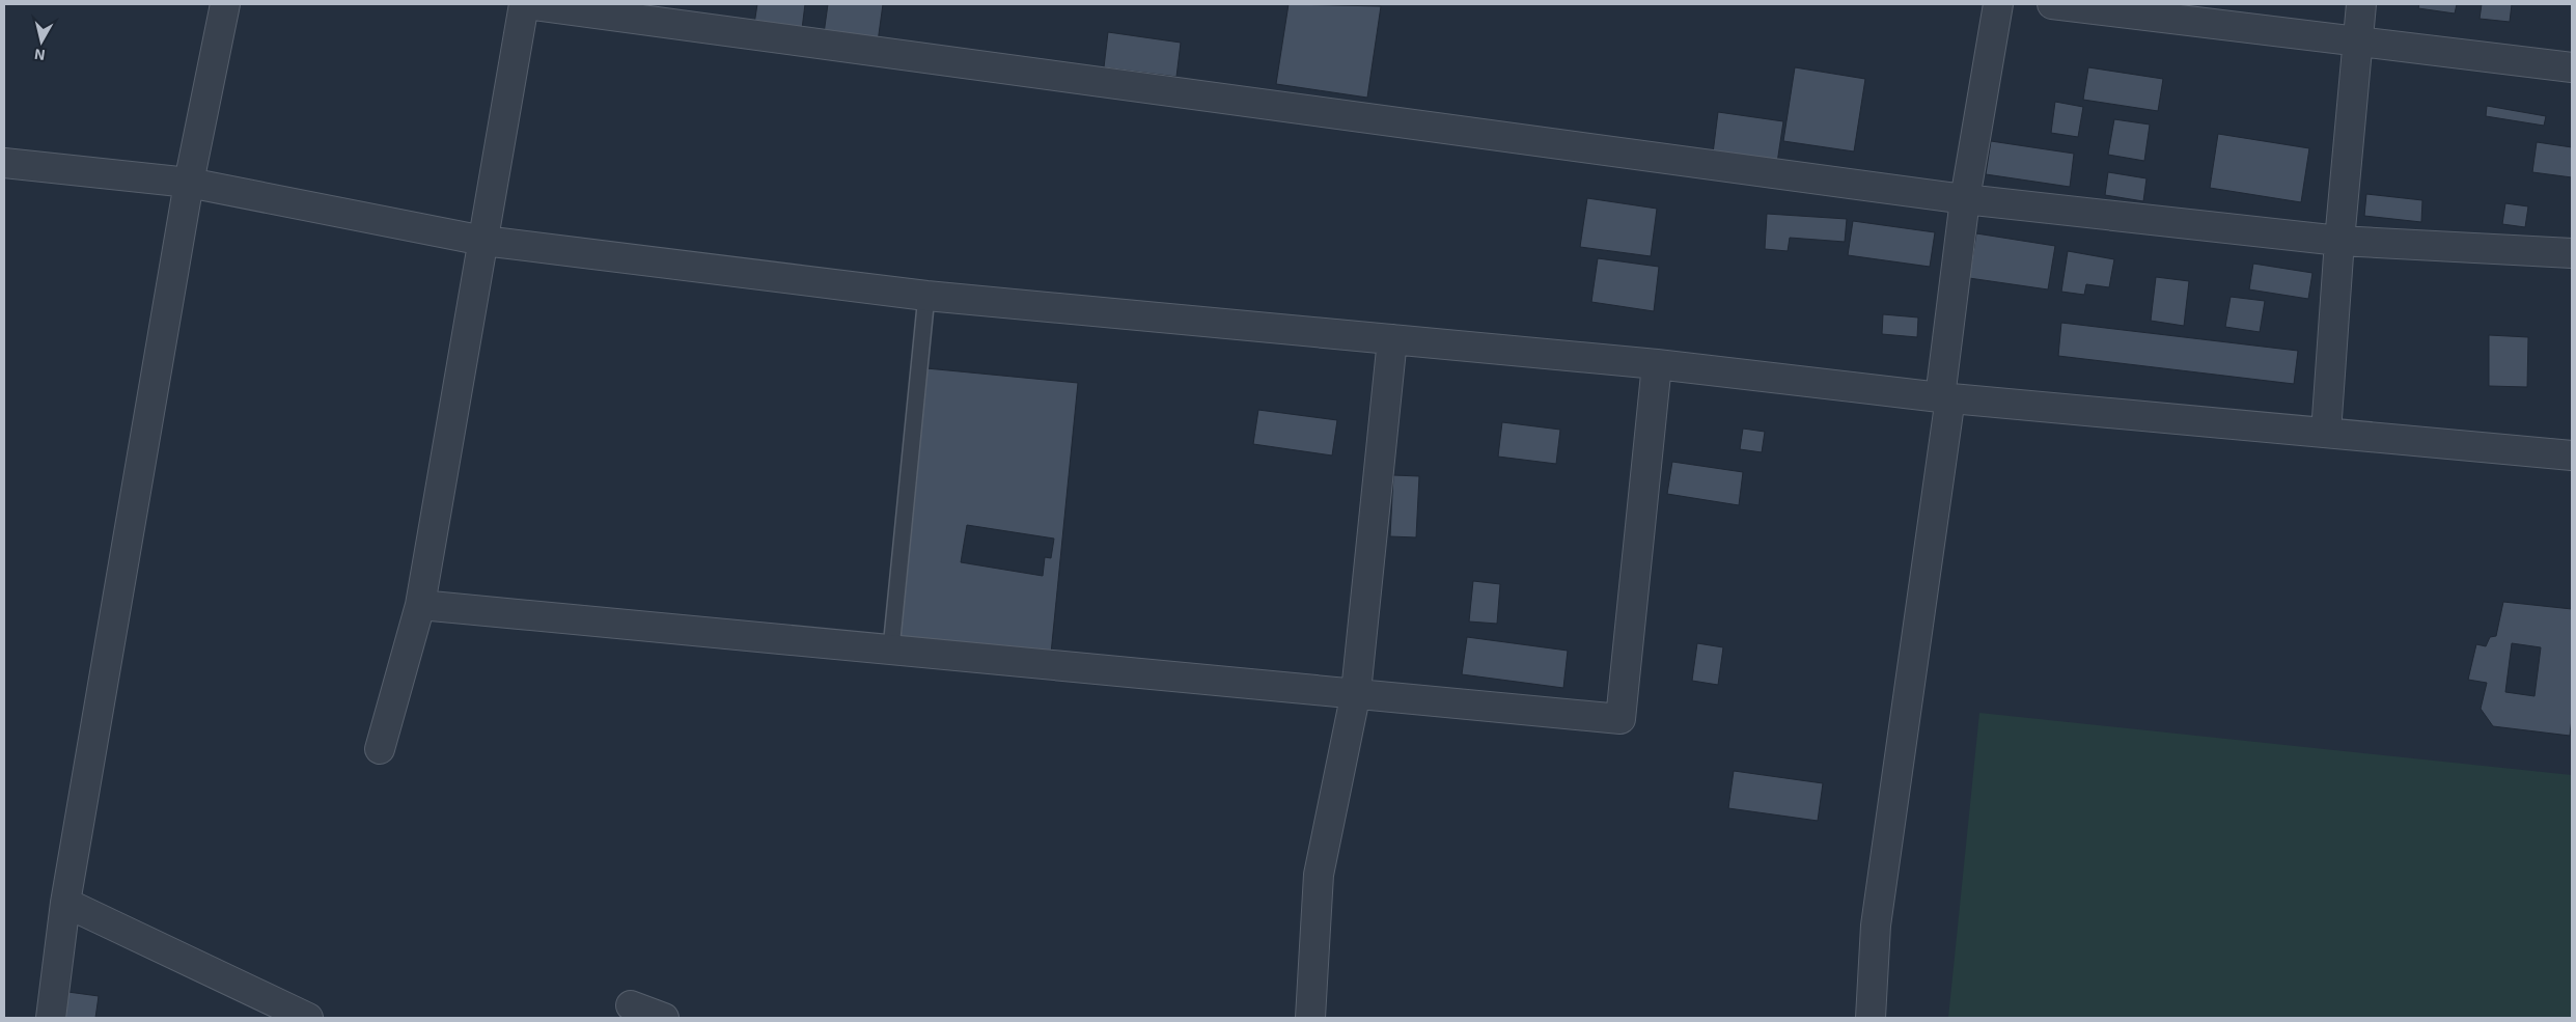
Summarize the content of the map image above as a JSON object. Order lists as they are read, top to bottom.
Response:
{
  "north": "bottom"
}
